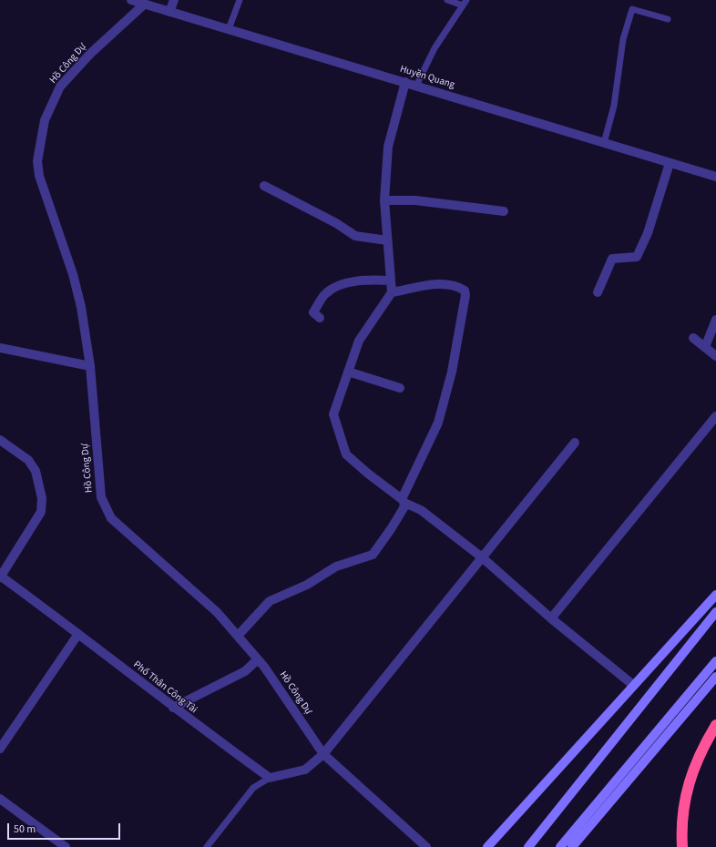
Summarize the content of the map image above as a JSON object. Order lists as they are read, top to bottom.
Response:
{
  "streets": {
    "street": ["Hồ Công Dự", "Huyền Quang", "Phố Thân Công Tài"]
  },
  "crossings": [
    ["Hồ Công Dự", "Huyền Quang"]
  ],
  "scale_bar": "50 m"
}
